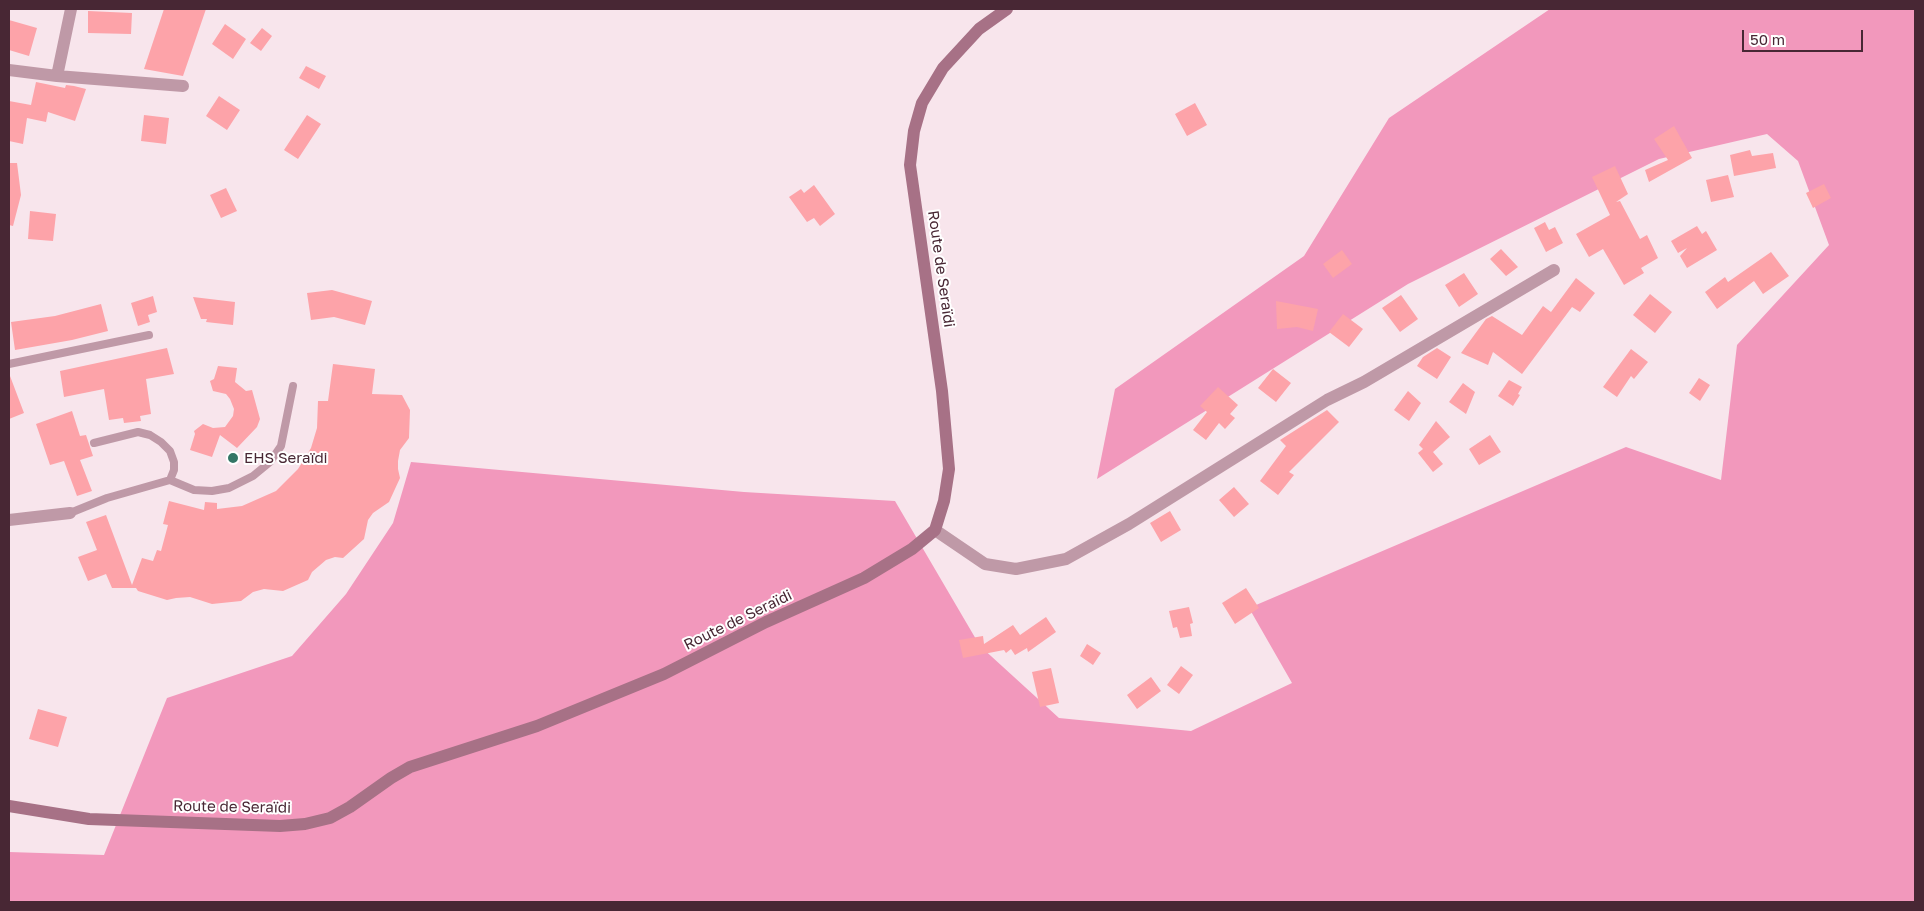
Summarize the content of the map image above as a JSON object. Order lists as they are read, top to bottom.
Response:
{
  "streets": {
    "main road": ["Route de Seraïdi"]
  },
  "places": ["EHS Seraïdi"],
  "scale_bar": "50 m"
}
